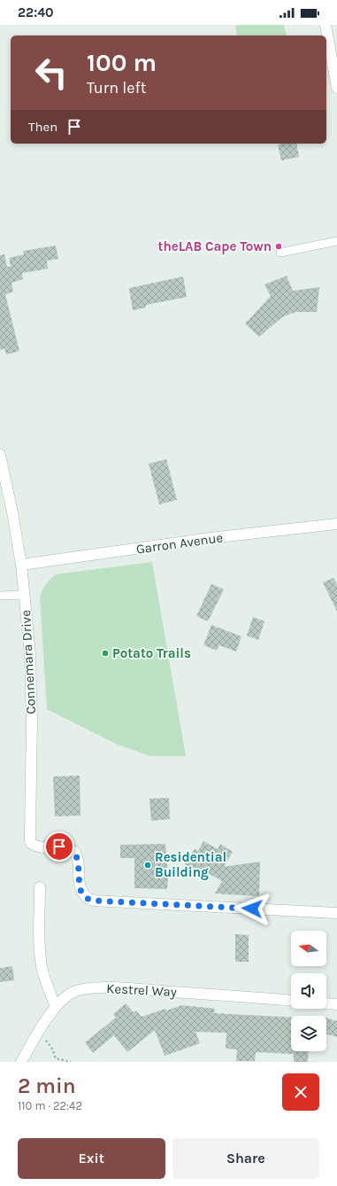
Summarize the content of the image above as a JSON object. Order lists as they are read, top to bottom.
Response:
{
  "streets": {
    "street": ["Garron Avenue", "Connemara Drive", "Kestrel Way"]
  },
  "crossings": [
    ["Garron Avenue", "Connemara Drive"]
  ],
  "places": ["theLAB Cape Town", "Potato Trails", "Residential Building"],
  "north": "left",
  "page": {
    "status": "22:40",
    "turn": ["100 m", "Turn left"],
    "then": "Then",
    "heading": ["2 min", "110 m · 22:42"],
    "buttons": ["Exit", "Share"]
  }
}
